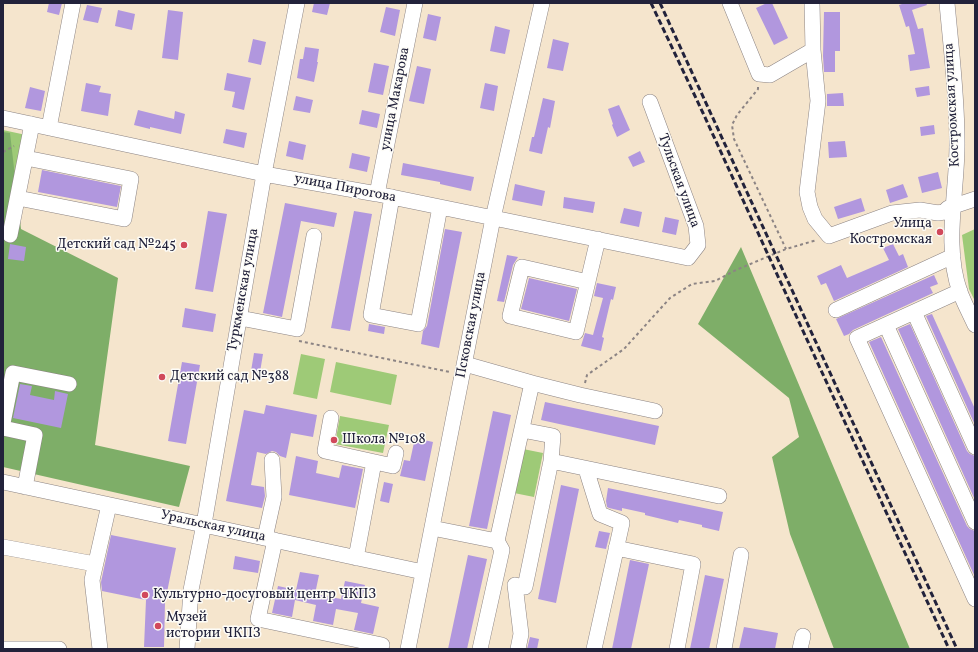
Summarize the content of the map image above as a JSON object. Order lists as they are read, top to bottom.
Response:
{
  "streets": {
    "street": [
      "улица Макарова",
      "Костромская улица",
      "Тульская улица",
      "улица Пирогова",
      "Туркменская улица",
      "Псковская улица",
      "Уральская улица"
    ]
  },
  "crossings": [
    ["улица Макарова", "улица Пирогова"],
    ["Тульская улица", "улица Пирогова"],
    ["улица Пирогова", "Туркменская улица"],
    ["улица Пирогова", "Псковская улица"],
    ["Туркменская улица", "Уральская улица"],
    ["Псковская улица", "Уральская улица"]
  ],
  "places": [
    "Улица Костромская",
    "Детский сад №245",
    "Детский сад №388",
    "Школа №108",
    "Культурно-досуговый центр ЧКПЗ",
    "Музей истории ЧКПЗ"
  ]
}
